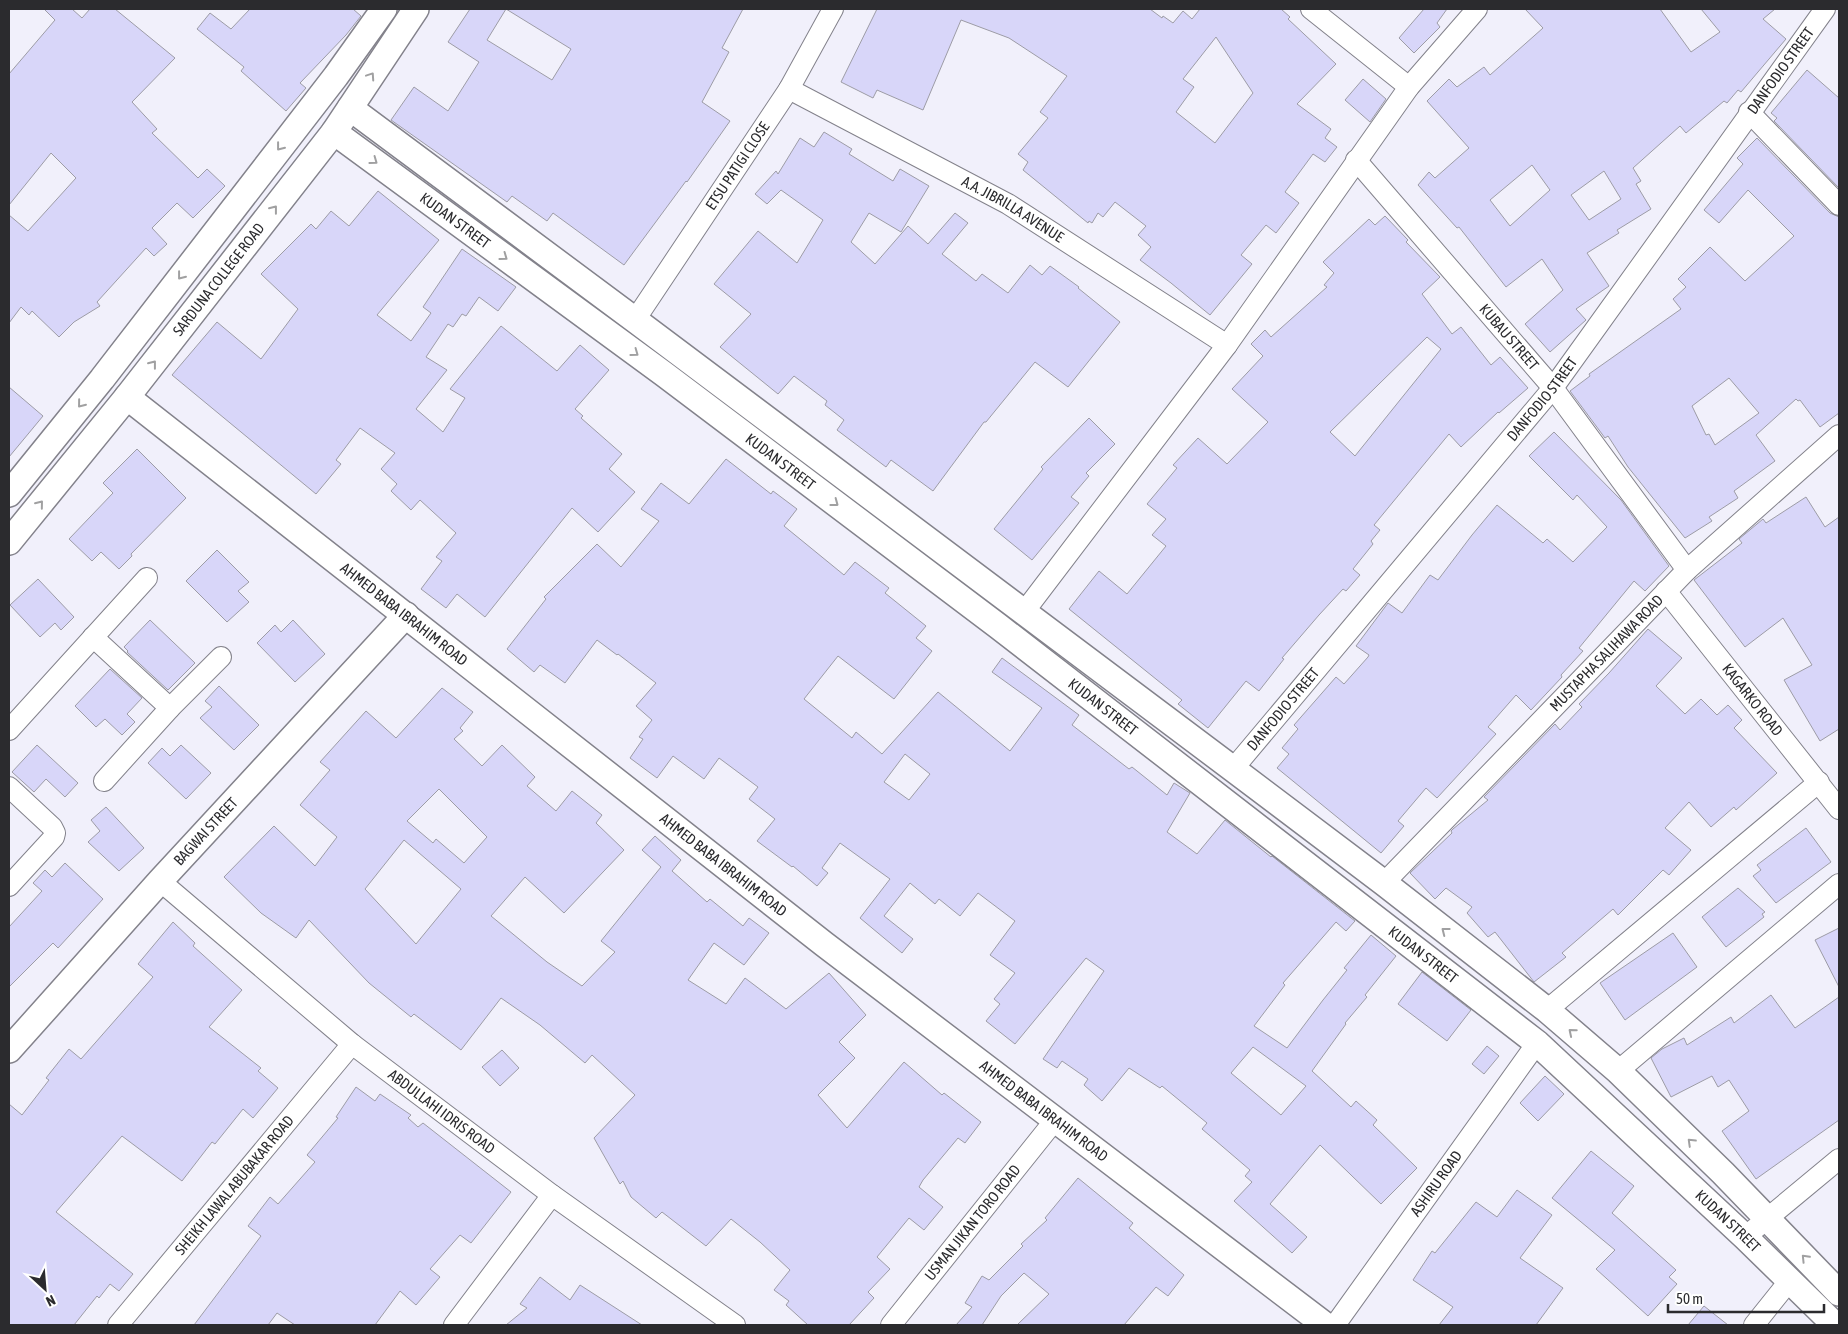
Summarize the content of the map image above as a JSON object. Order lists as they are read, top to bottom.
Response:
{
  "streets": {
    "street": [
      "DANFODIO STREET",
      "ETSU PATIGI CLOSE",
      "A.A. JIBRILLA AVENUE",
      "KUDAN STREET",
      "SARDUNA COLLEGE ROAD",
      "KUBAU STREET",
      "AHMED BABA IBRAHIM ROAD",
      "MUSTAPHA SALIHAWA ROAD",
      "KAGARKO ROAD",
      "BAGWAI STREET",
      "ABDULLAHI IDRIS ROAD",
      "SHEIKH LAWAL ABUBAKAR ROAD",
      "ASHIRU ROAD",
      "USMAN JIKAN TORO ROAD"
    ]
  },
  "crossings": [
    ["DANFODIO STREET", "KUBAU STREET"],
    ["ETSU PATIGI CLOSE", "A.A. JIBRILLA AVENUE"],
    ["KUDAN STREET", "SARDUNA COLLEGE ROAD"],
    ["KUDAN STREET", "ASHIRU ROAD"],
    ["SARDUNA COLLEGE ROAD", "AHMED BABA IBRAHIM ROAD"],
    ["KUBAU STREET", "MUSTAPHA SALIHAWA ROAD"],
    ["AHMED BABA IBRAHIM ROAD", "BAGWAI STREET"],
    ["AHMED BABA IBRAHIM ROAD", "USMAN JIKAN TORO ROAD"],
    ["MUSTAPHA SALIHAWA ROAD", "KAGARKO ROAD"],
    ["BAGWAI STREET", "ABDULLAHI IDRIS ROAD"],
    ["ABDULLAHI IDRIS ROAD", "SHEIKH LAWAL ABUBAKAR ROAD"]
  ],
  "scale_bar": "50 m",
  "north": "bottom right"
}
